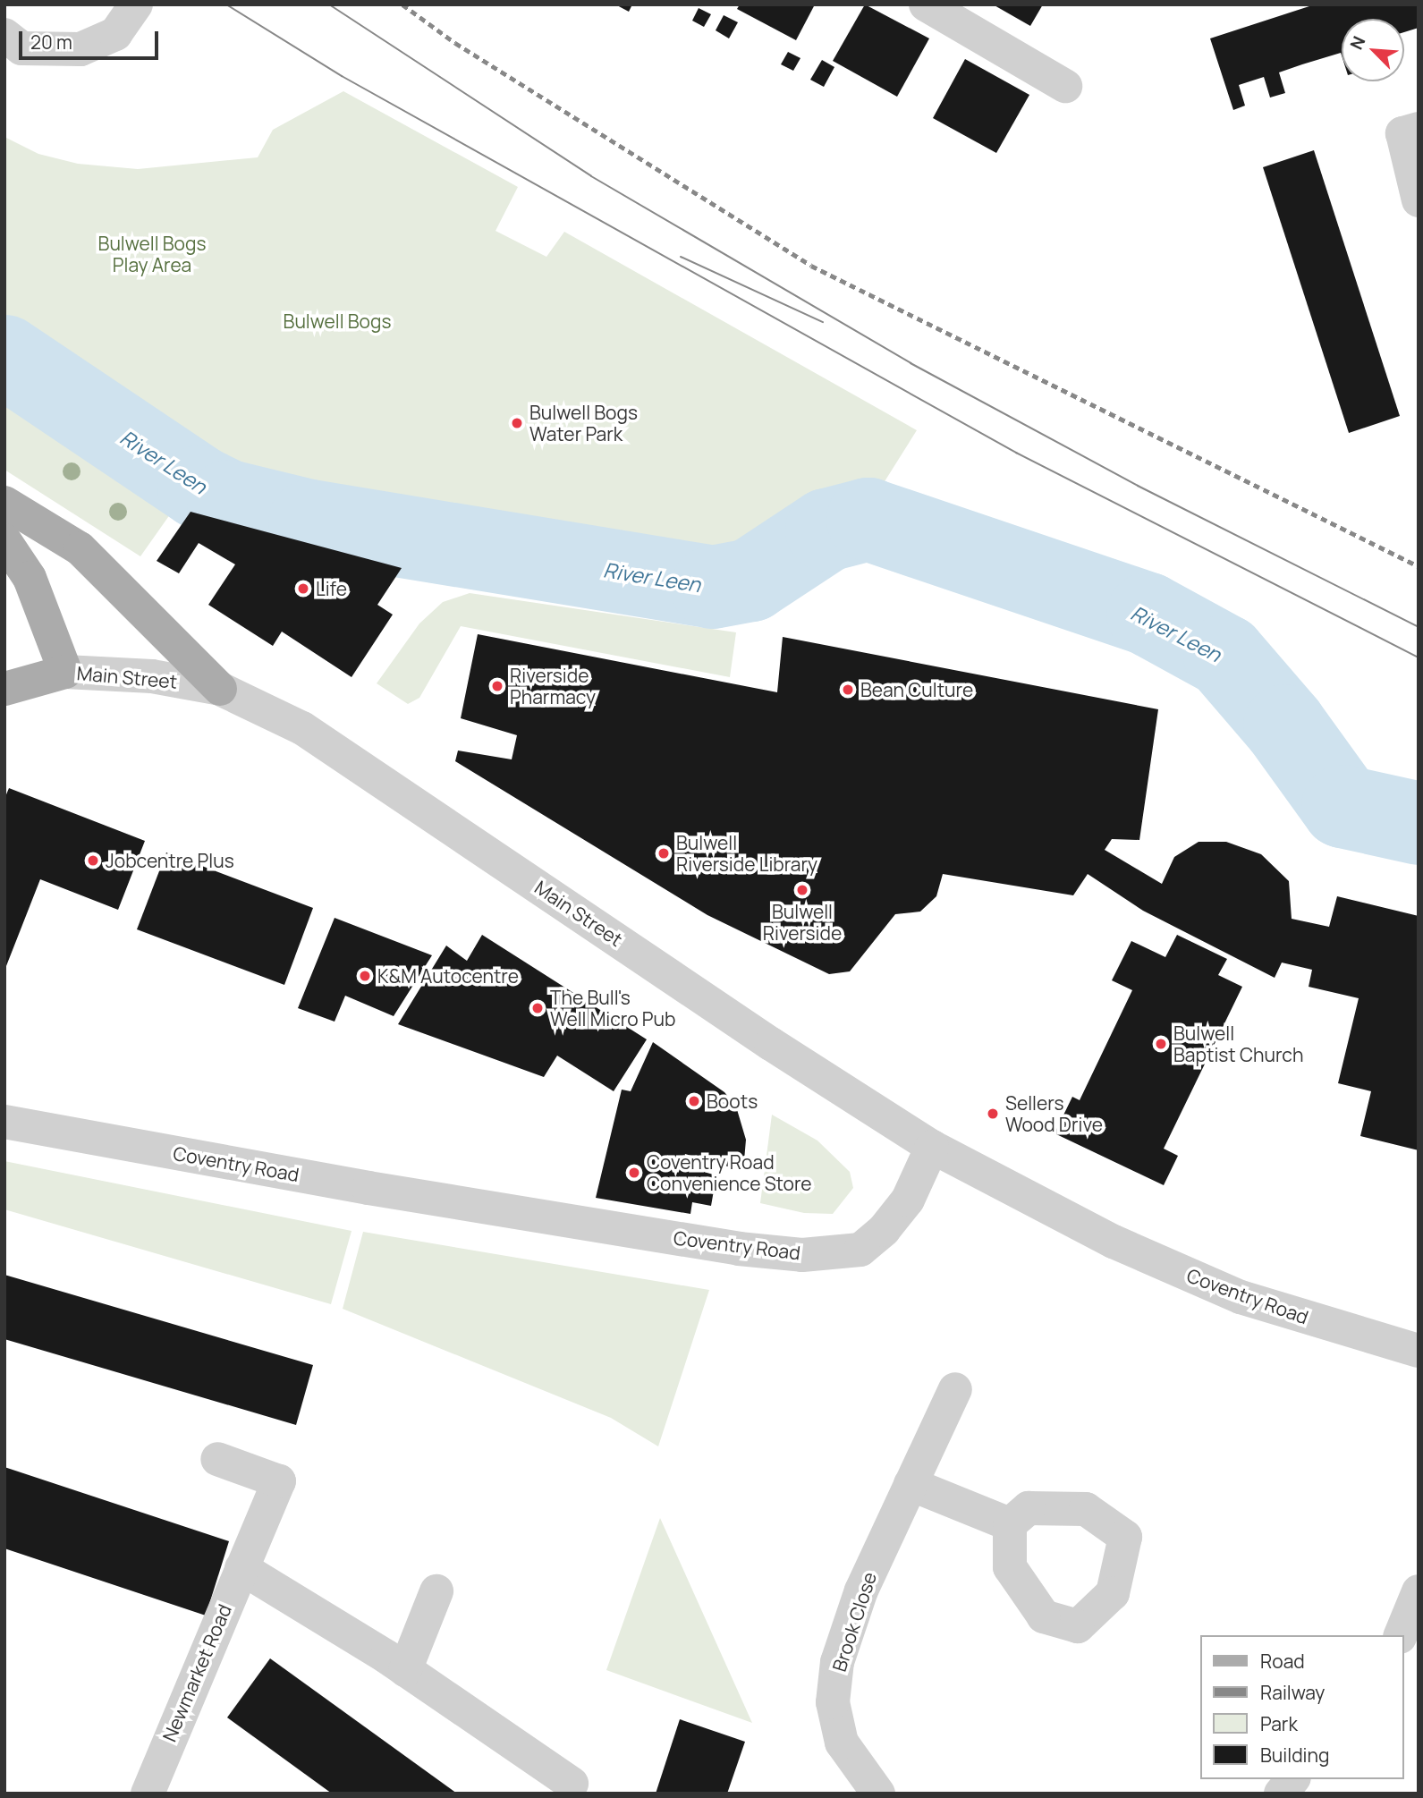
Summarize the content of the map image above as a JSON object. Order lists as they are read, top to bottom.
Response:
{
  "streets": {
    "main road": ["Main Street"],
    "street": ["Coventry Road", "Brook Close", "Newmarket Road"]
  },
  "crossings": [
    ["Main Street", "Coventry Road"]
  ],
  "water": ["River Leen"],
  "parks": ["Bulwell Bogs Play Area", "Bulwell Bogs"],
  "places": [
    "Bulwell Bogs Water Park",
    "Life",
    "Riverside Pharmacy",
    "Bean Culture",
    "Bulwell Riverside Library",
    "Jobcentre Plus",
    "Bulwell Riverside",
    "K&M Autocentre",
    "The Bull's Well Micro Pub",
    "Bulwell Baptist Church",
    "Boots",
    "Sellers Wood Drive",
    "Coventry Road Convenience Store"
  ],
  "legend": [
    "Road",
    "Railway",
    "Park",
    "Building"
  ],
  "scale_bar": "20 m",
  "north": "top left"
}
